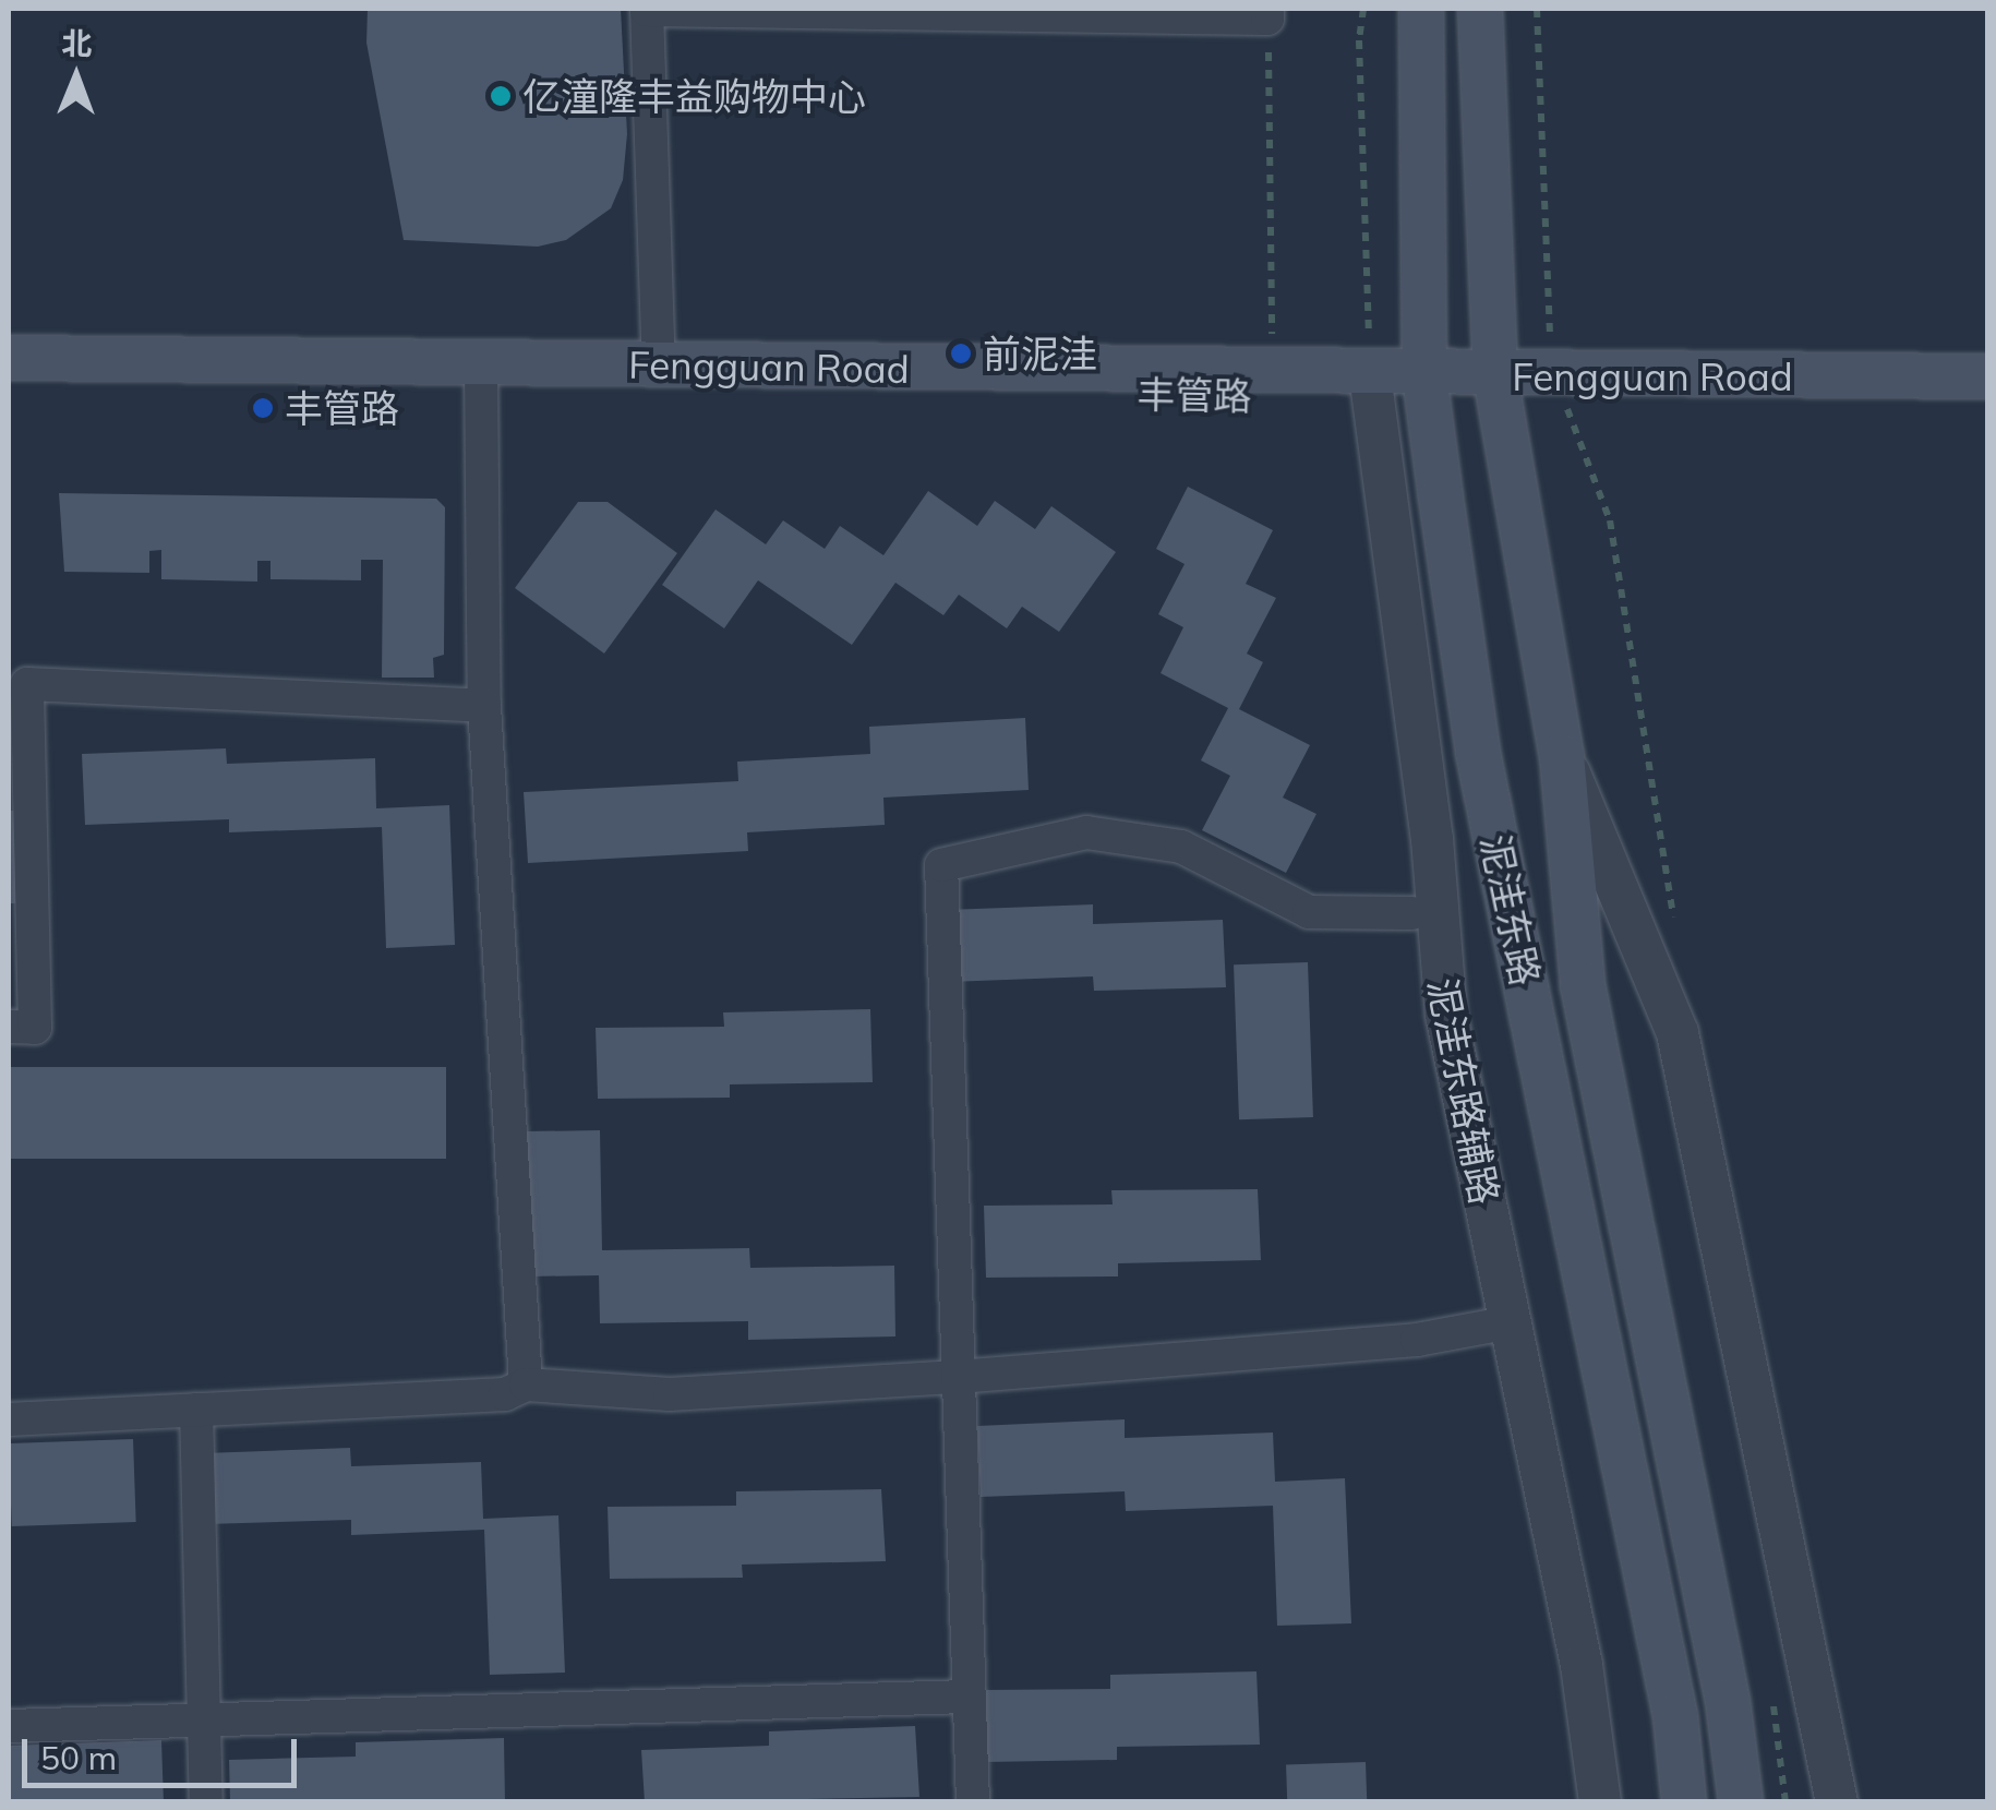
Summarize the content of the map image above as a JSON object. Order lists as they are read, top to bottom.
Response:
{
  "streets": {
    "main road": ["Fengguan Road", "丰管路", "泥洼东路"],
    "street": ["泥洼东路辅路"]
  },
  "crossings": [
    ["Fengguan Road", "丰管路"],
    ["Fengguan Road", "泥洼东路"],
    ["Fengguan Road", "泥洼东路辅路"],
    ["丰管路", "泥洼东路"],
    ["丰管路", "泥洼东路辅路"]
  ],
  "places": ["亿潼隆丰益购物中心", "前泥洼", "丰管路"],
  "scale_bar": "50 m",
  "north": "top"
}
